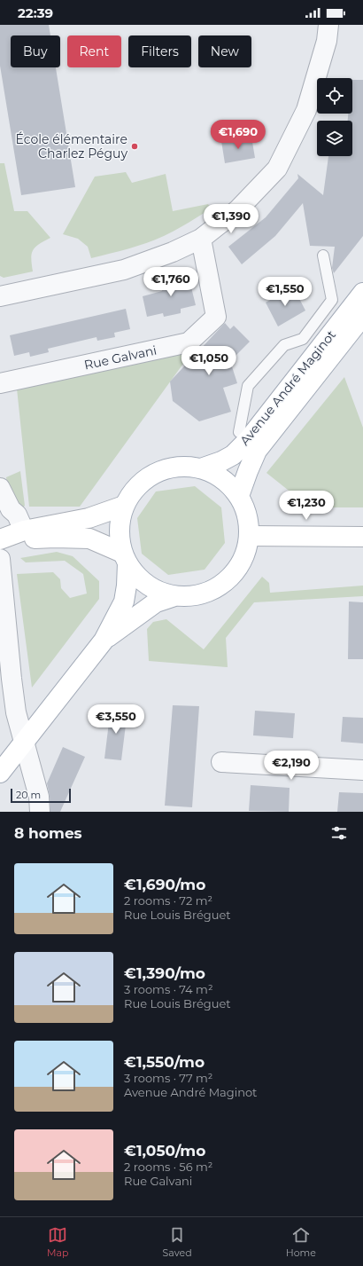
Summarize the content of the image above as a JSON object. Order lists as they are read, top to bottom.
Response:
{
  "streets": {
    "main road": ["Avenue André Maginot"],
    "street": ["Rue Galvani"]
  },
  "places": ["École élémentaire Charlez Péguy"],
  "scale_bar": "20 m",
  "page": {
    "status": "22:39",
    "chip": [
      "Buy",
      "Rent",
      "Filters",
      "New"
    ],
    "price": [
      "€1,690",
      "€1,390",
      "€1,760",
      "€1,550",
      "€1,050",
      "€1,230",
      "€3,550",
      "€2,190"
    ],
    "scale": "20 m",
    "heading": "8 homes",
    "list": [
      {
        "name": "€1,690/mo",
        "note": "2 rooms · 72 m² · Rue Louis Bréguet"
      },
      {
        "name": "€1,390/mo",
        "note": "3 rooms · 74 m² · Rue Louis Bréguet"
      },
      {
        "name": "€1,550/mo",
        "note": "3 rooms · 77 m² · Avenue André Maginot"
      },
      {
        "name": "€1,050/mo",
        "note": "2 rooms · 56 m² · Rue Galvani"
      }
    ],
    "tabs": ["Map", "Saved", "Home"]
  }
}
